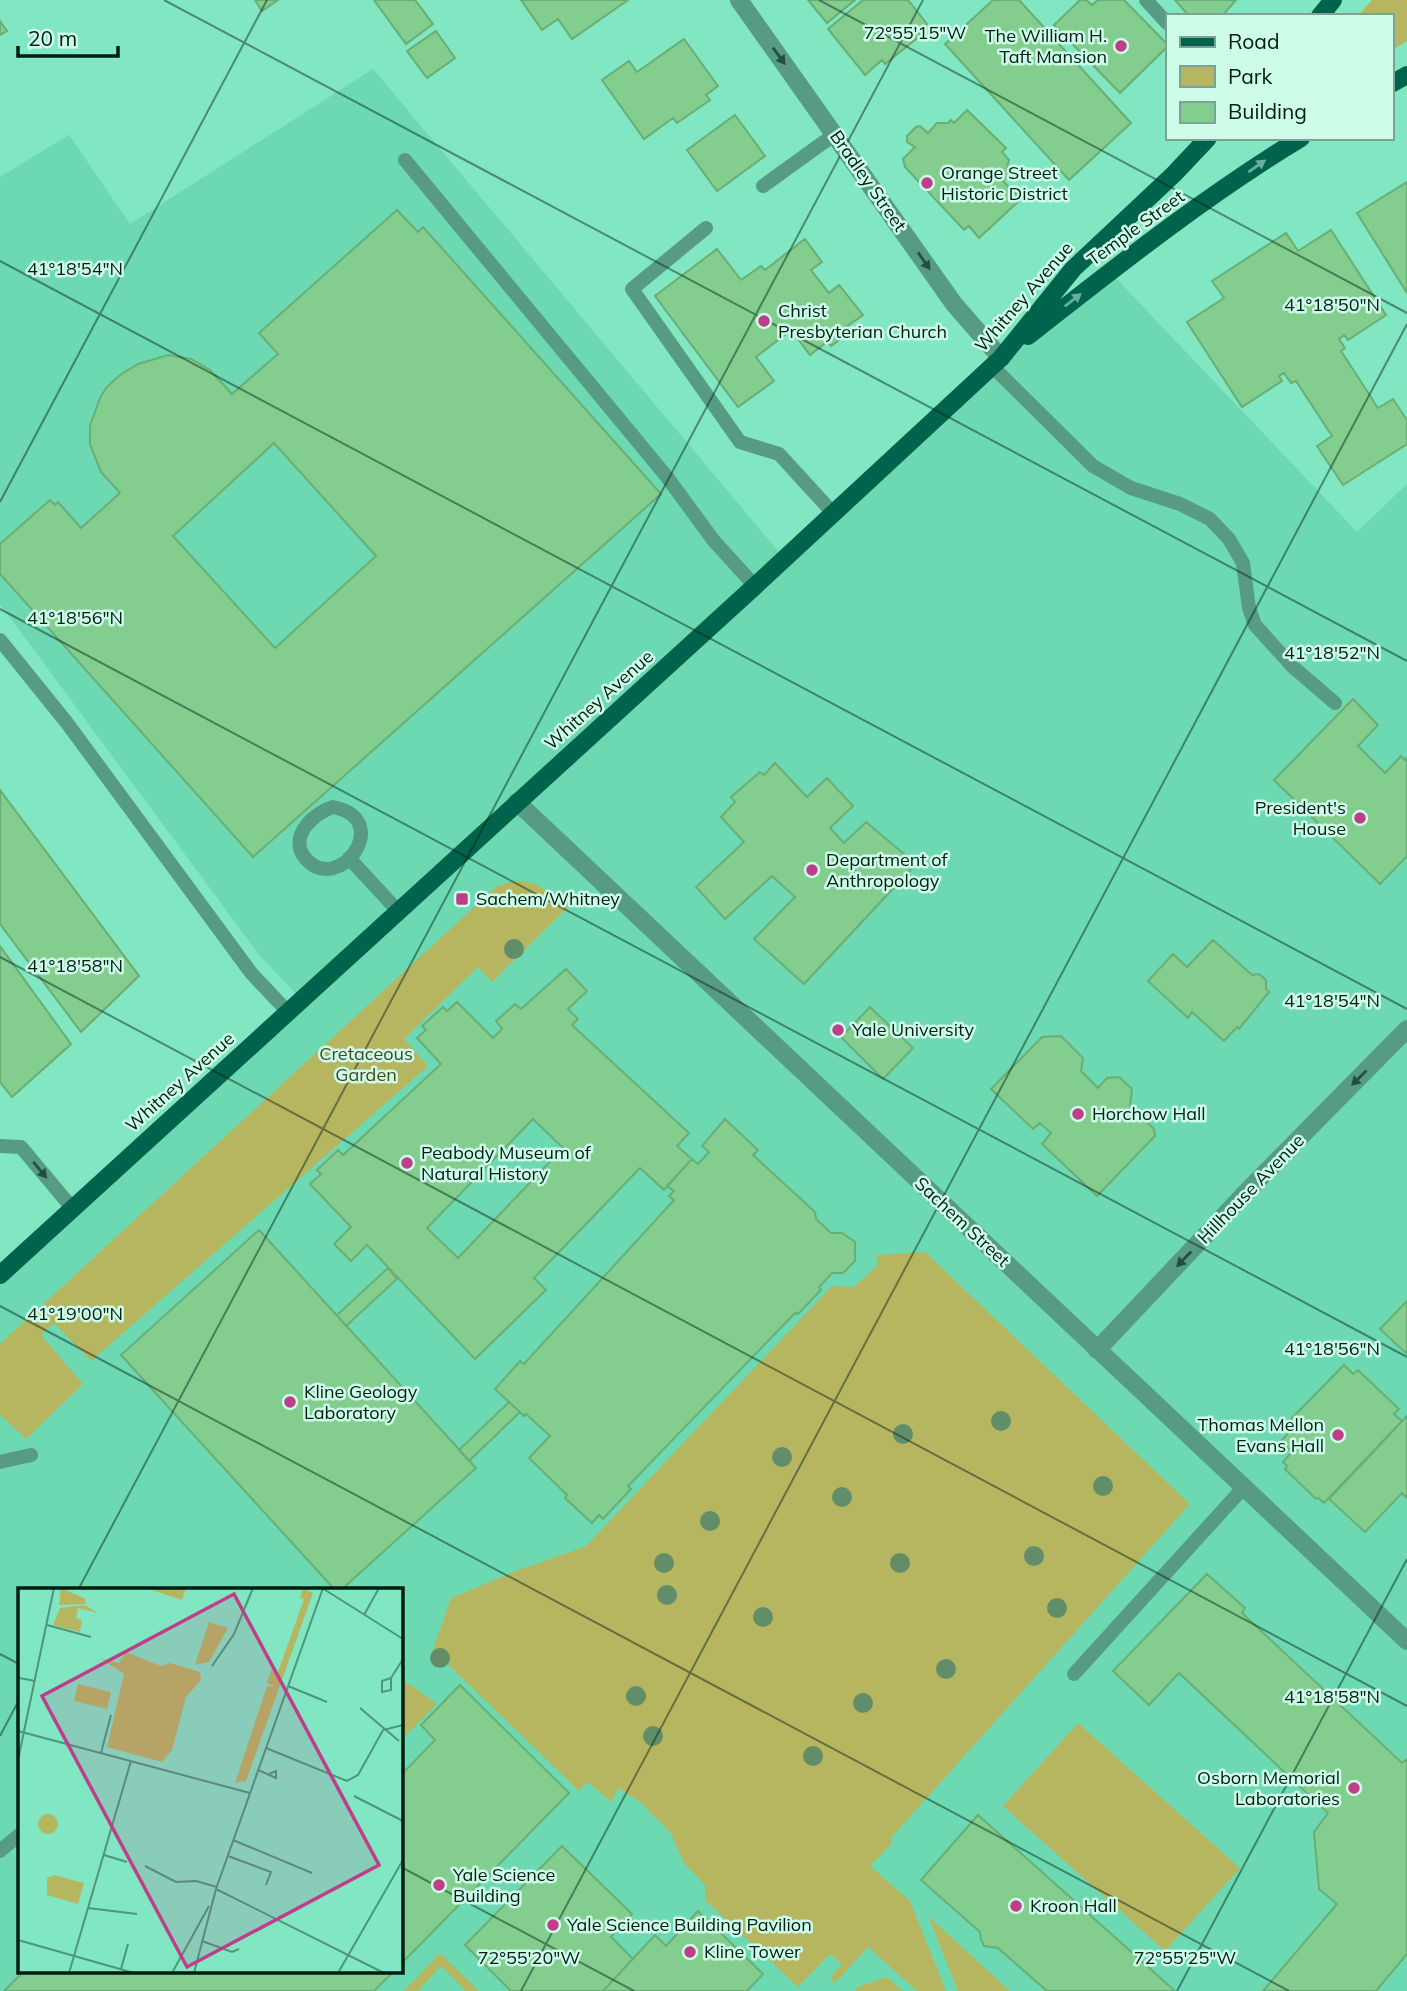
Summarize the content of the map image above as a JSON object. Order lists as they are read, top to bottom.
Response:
{
  "streets": {
    "main road": ["Temple Street", "Whitney Avenue"],
    "street": ["Bradley Street", "Hillhouse Avenue", "Sachem Street"]
  },
  "crossings": [
    ["Bradley Street", "Temple Street"],
    ["Bradley Street", "Whitney Avenue"],
    ["Temple Street", "Whitney Avenue"],
    ["Whitney Avenue", "Sachem Street"],
    ["Hillhouse Avenue", "Sachem Street"]
  ],
  "one_way": ["Bradley Street", "Temple Street", "Hillhouse Avenue"],
  "parks": ["Cretaceous Garden"],
  "places": {
    "other": [
      "The William H. Taft Mansion",
      "Orange Street Historic District",
      "Christ Presbyterian Church",
      "President's House",
      "Department of Anthropology",
      "Yale University",
      "Horchow Hall",
      "Peabody Museum of Natural History",
      "Kline Geology Laboratory",
      "Thomas Mellon Evans Hall",
      "Osborn Memorial Laboratories",
      "Yale Science Building",
      "Kroon Hall",
      "Yale Science Building Pavilion",
      "Kline Tower"
    ],
    "transit": ["Sachem/Whitney"]
  },
  "legend": ["Road", "Park", "Building"],
  "scale_bar": "20 m",
  "coordinates": [
    "72°55'15\"W",
    "41°18'54\"N",
    "41°18'50\"N",
    "41°18'56\"N",
    "41°18'52\"N",
    "41°18'58\"N",
    "41°19'00\"N",
    "72°55'20\"W",
    "72°55'25\"W"
  ]
}
